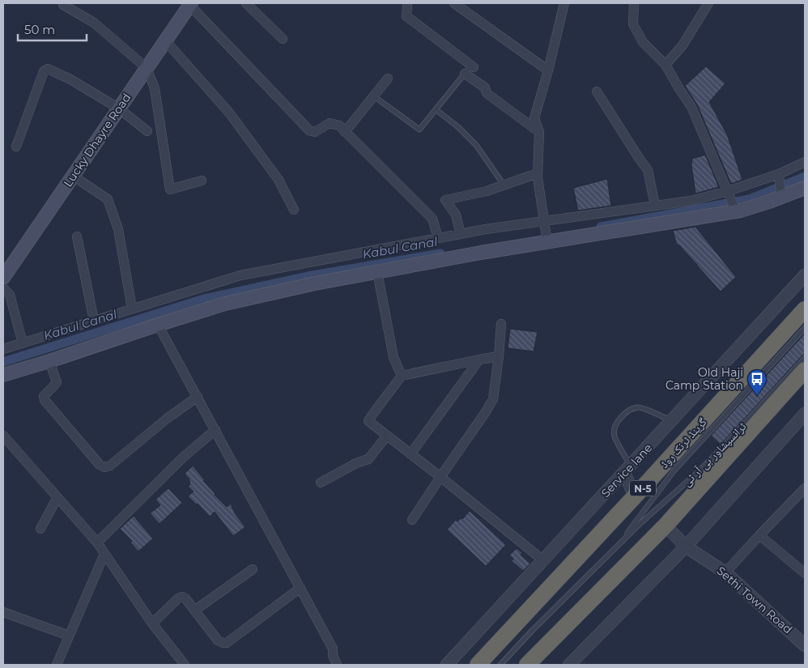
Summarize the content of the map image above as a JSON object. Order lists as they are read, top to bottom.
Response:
{
  "streets": {
    "highway": ["گرینڈ ٹرنک روڈ", "N-5"],
    "main road": ["Lucky Dhayre Road"],
    "street": ["Service lane", "Sethi Town Road"],
    "lane": ["ٹرانسپشاور بی آر ٹی"]
  },
  "water": ["Kabul Canal"],
  "places": {
    "bus stop": ["Old Haji Camp Station"]
  },
  "scale_bar": "50 m"
}
